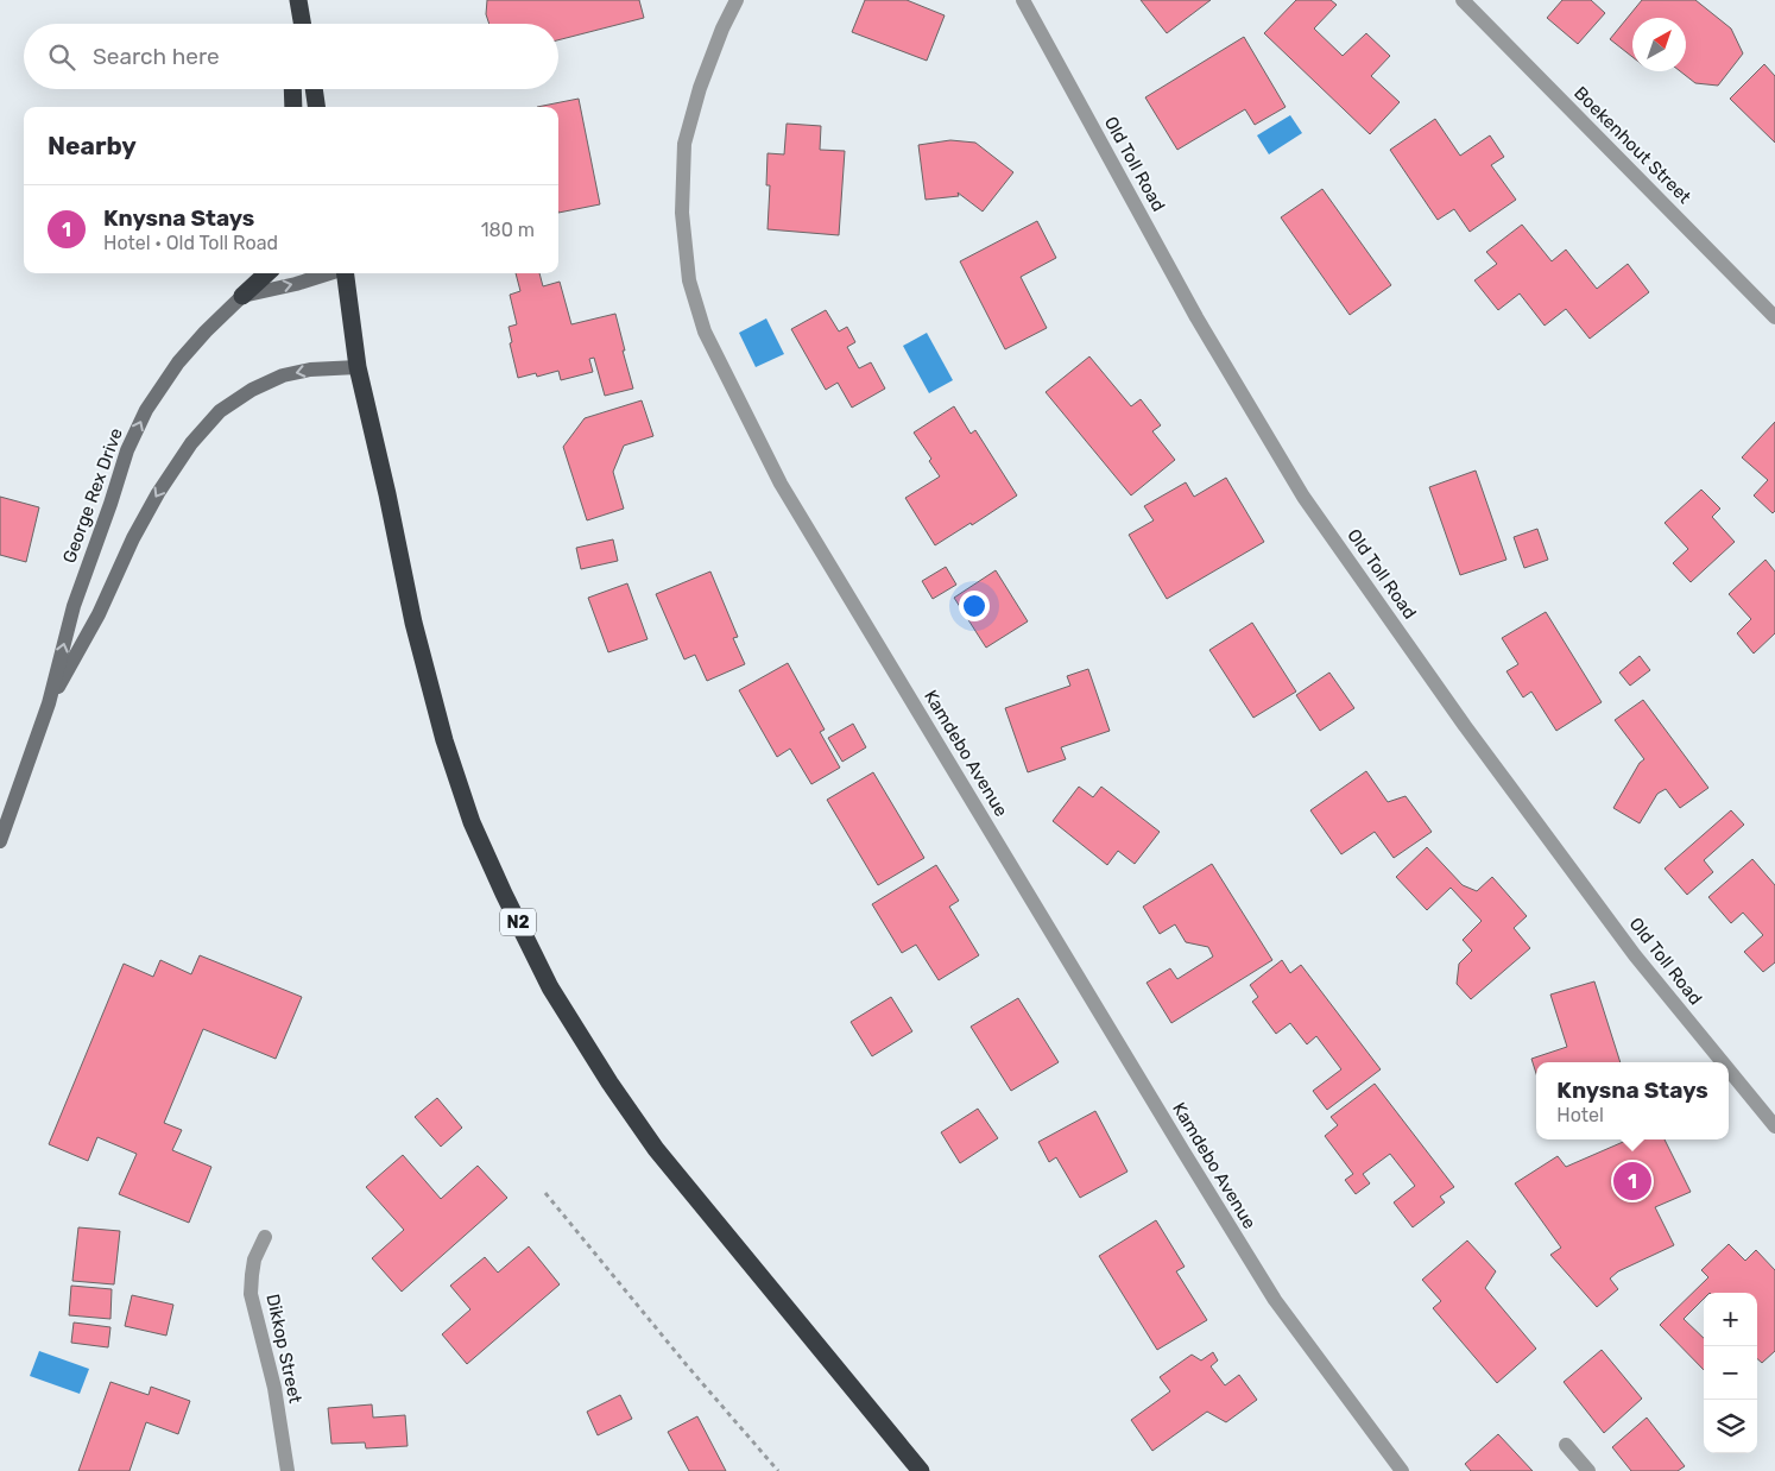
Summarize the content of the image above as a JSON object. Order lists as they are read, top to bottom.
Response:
{
  "streets": {
    "highway": ["N2"],
    "street": [
      "Boekenhout Street",
      "Old Toll Road",
      "George Rex Drive",
      "Kamdebo Avenue",
      "Dikkop Street"
    ]
  },
  "crossings": [
    ["George Rex Drive", "N2"]
  ],
  "north": "top right",
  "page": {
    "search": "Search here",
    "heading": "Nearby",
    "list": [
      {
        "mark": "1",
        "name": "Knysna Stays",
        "note": "Hotel · Old Toll Road",
        "value": "180 m"
      }
    ],
    "popup": ["Knysna Stays", "Hotel"],
    "pins": "1",
    "map_buttons": ["+", "−"]
  }
}
